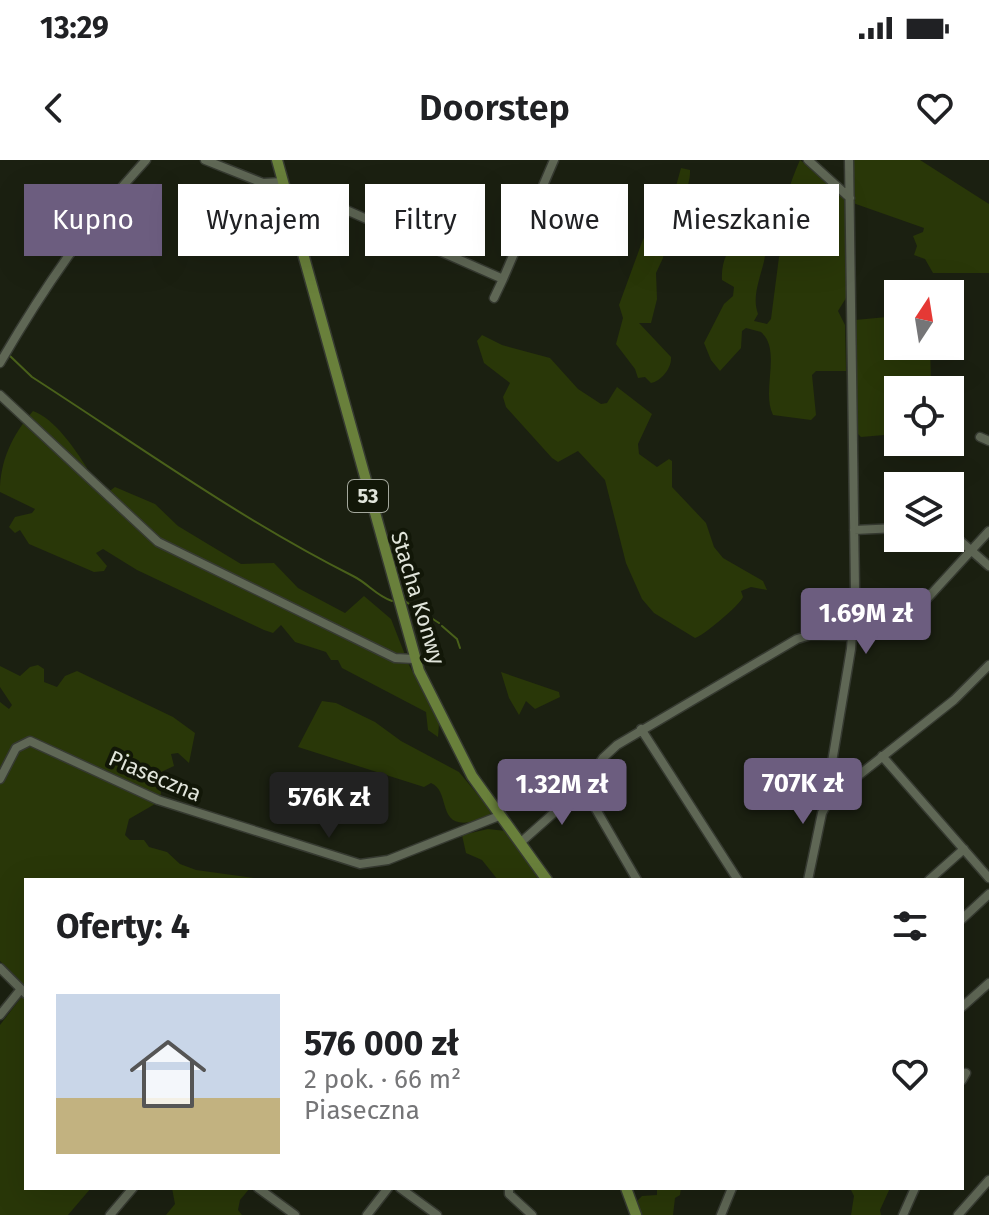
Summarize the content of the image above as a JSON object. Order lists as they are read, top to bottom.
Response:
{
  "streets": {
    "main road": ["53", "Stacha Konwy"],
    "street": ["Piaseczna"]
  },
  "crossings": [
    ["Stacha Konwy", "Piaseczna"]
  ],
  "north": "top",
  "page": {
    "status": "13:29",
    "header": "Doorstep",
    "chip": [
      "Kupno",
      "Wynajem",
      "Filtry",
      "Nowe",
      "Mieszkanie"
    ],
    "price": [
      "1.69M zł",
      "707K zł",
      "1.32M zł",
      "576K zł"
    ],
    "heading": "Oferty: 4",
    "list": [
      {
        "name": "576 000 zł",
        "note": "2 pok. · 66 m² · Piaseczna"
      }
    ]
  }
}
